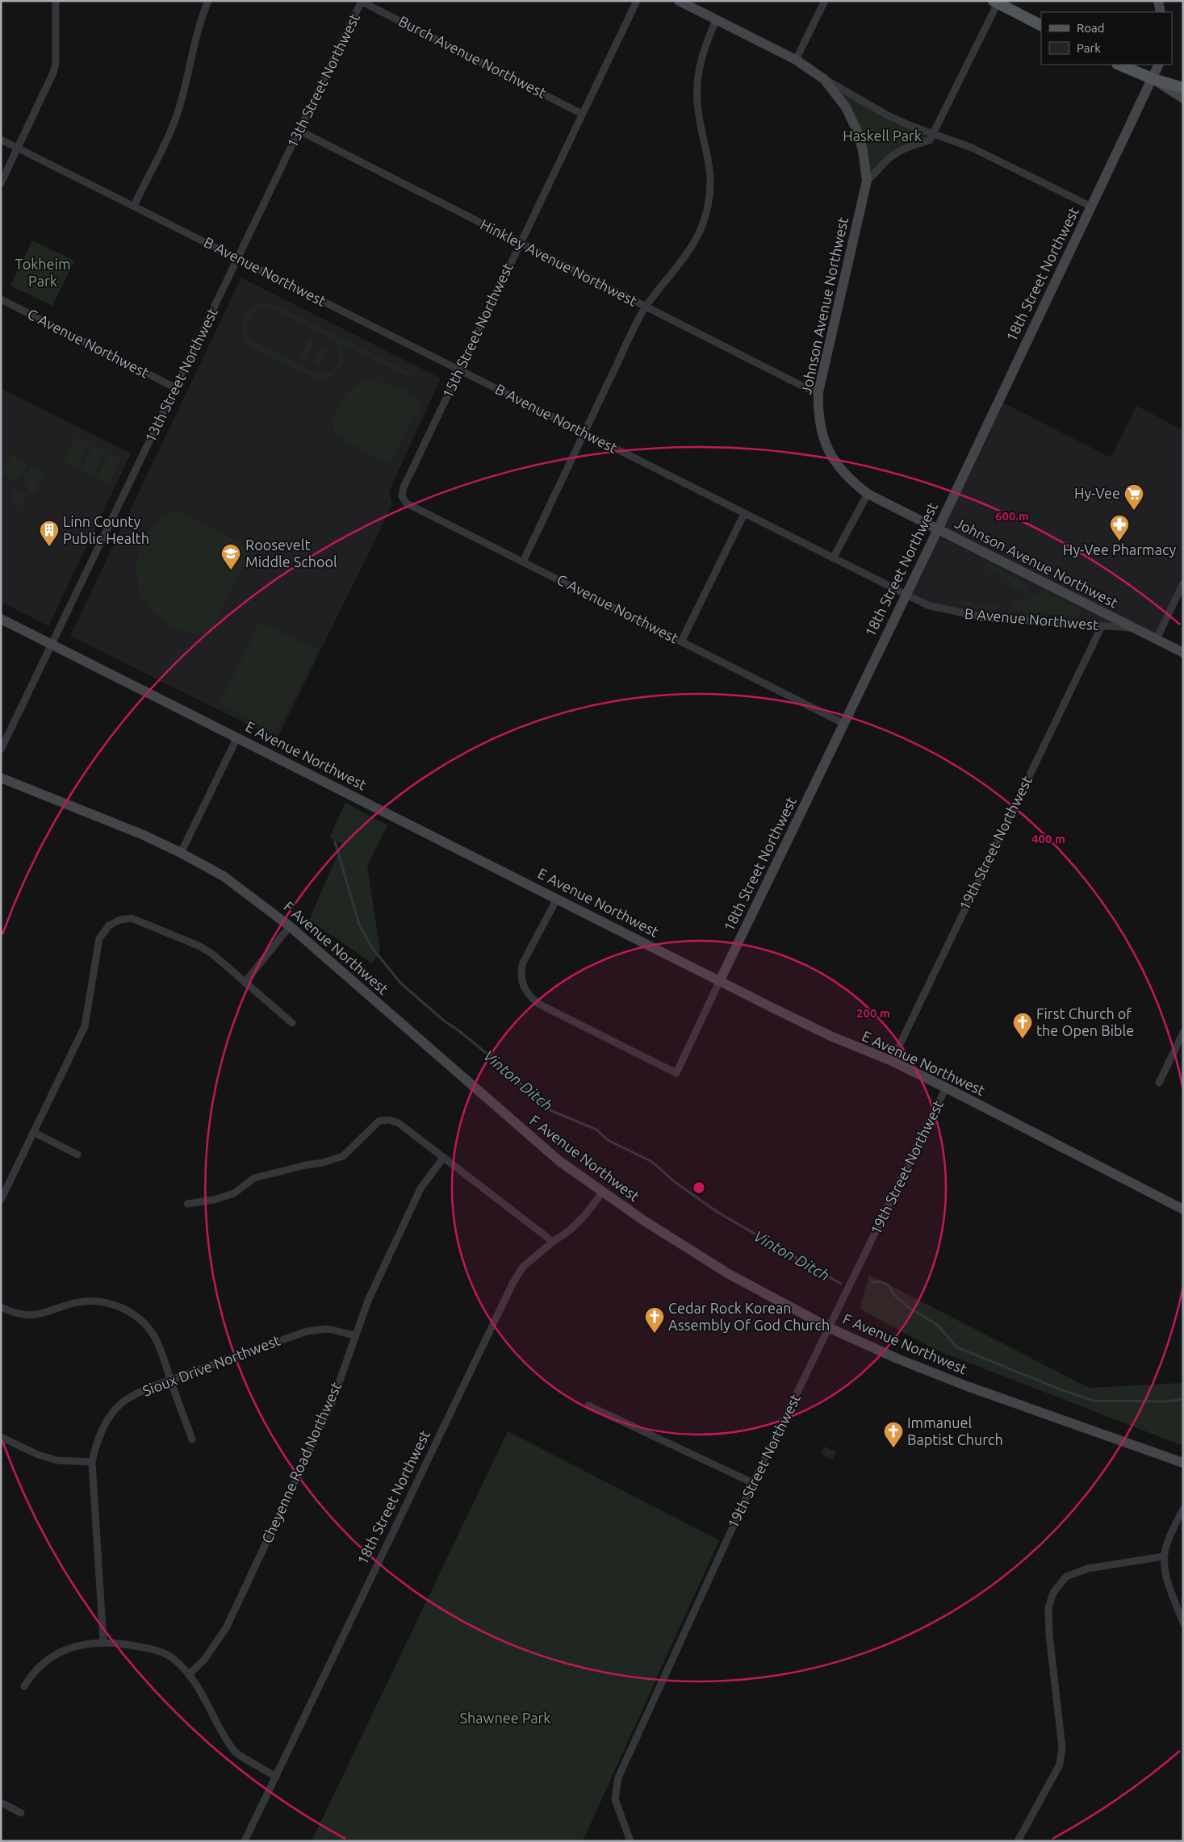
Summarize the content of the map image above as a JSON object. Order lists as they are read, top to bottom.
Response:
{
  "streets": {
    "street": [
      "Burch Avenue Northwest",
      "13th Street Northwest",
      "Hinkley Avenue Northwest",
      "B Avenue Northwest",
      "18th Street Northwest",
      "Johnson Avenue Northwest",
      "15th Street Northwest",
      "C Avenue Northwest",
      "E Avenue Northwest",
      "19th Street Northwest",
      "F Avenue Northwest",
      "Sioux Drive Northwest",
      "Cheyenne Road Northwest"
    ]
  },
  "crossings": [
    ["Burch Avenue Northwest", "13th Street Northwest"],
    ["Burch Avenue Northwest", "15th Street Northwest"],
    ["13th Street Northwest", "Hinkley Avenue Northwest"],
    ["13th Street Northwest", "B Avenue Northwest"],
    ["13th Street Northwest", "C Avenue Northwest"],
    ["13th Street Northwest", "E Avenue Northwest"],
    ["Hinkley Avenue Northwest", "Johnson Avenue Northwest"],
    ["Hinkley Avenue Northwest", "15th Street Northwest"],
    ["B Avenue Northwest", "18th Street Northwest"],
    ["B Avenue Northwest", "Johnson Avenue Northwest"],
    ["B Avenue Northwest", "15th Street Northwest"],
    ["B Avenue Northwest", "19th Street Northwest"],
    ["18th Street Northwest", "Johnson Avenue Northwest"],
    ["18th Street Northwest", "C Avenue Northwest"],
    ["18th Street Northwest", "E Avenue Northwest"],
    ["18th Street Northwest", "F Avenue Northwest"],
    ["15th Street Northwest", "C Avenue Northwest"],
    ["E Avenue Northwest", "19th Street Northwest"],
    ["19th Street Northwest", "F Avenue Northwest"],
    ["Sioux Drive Northwest", "Cheyenne Road Northwest"]
  ],
  "water": ["Vinton Ditch"],
  "parks": ["Haskell Park", "Tokheim Park", "Shawnee Park"],
  "places": {
    "supermarket": ["Hy-Vee"],
    "pharmacy": ["Hy-Vee Pharmacy"],
    "building": ["Linn County Public Health"],
    "school or university": ["Roosevelt Middle School"],
    "church": ["First Church of the Open Bible", "Cedar Rock Korean Assembly Of God Church", "Immanuel Baptist Church"]
  },
  "legend": ["Road", "Park"],
  "rings": ["600 m", "400 m", "200 m"]
}
